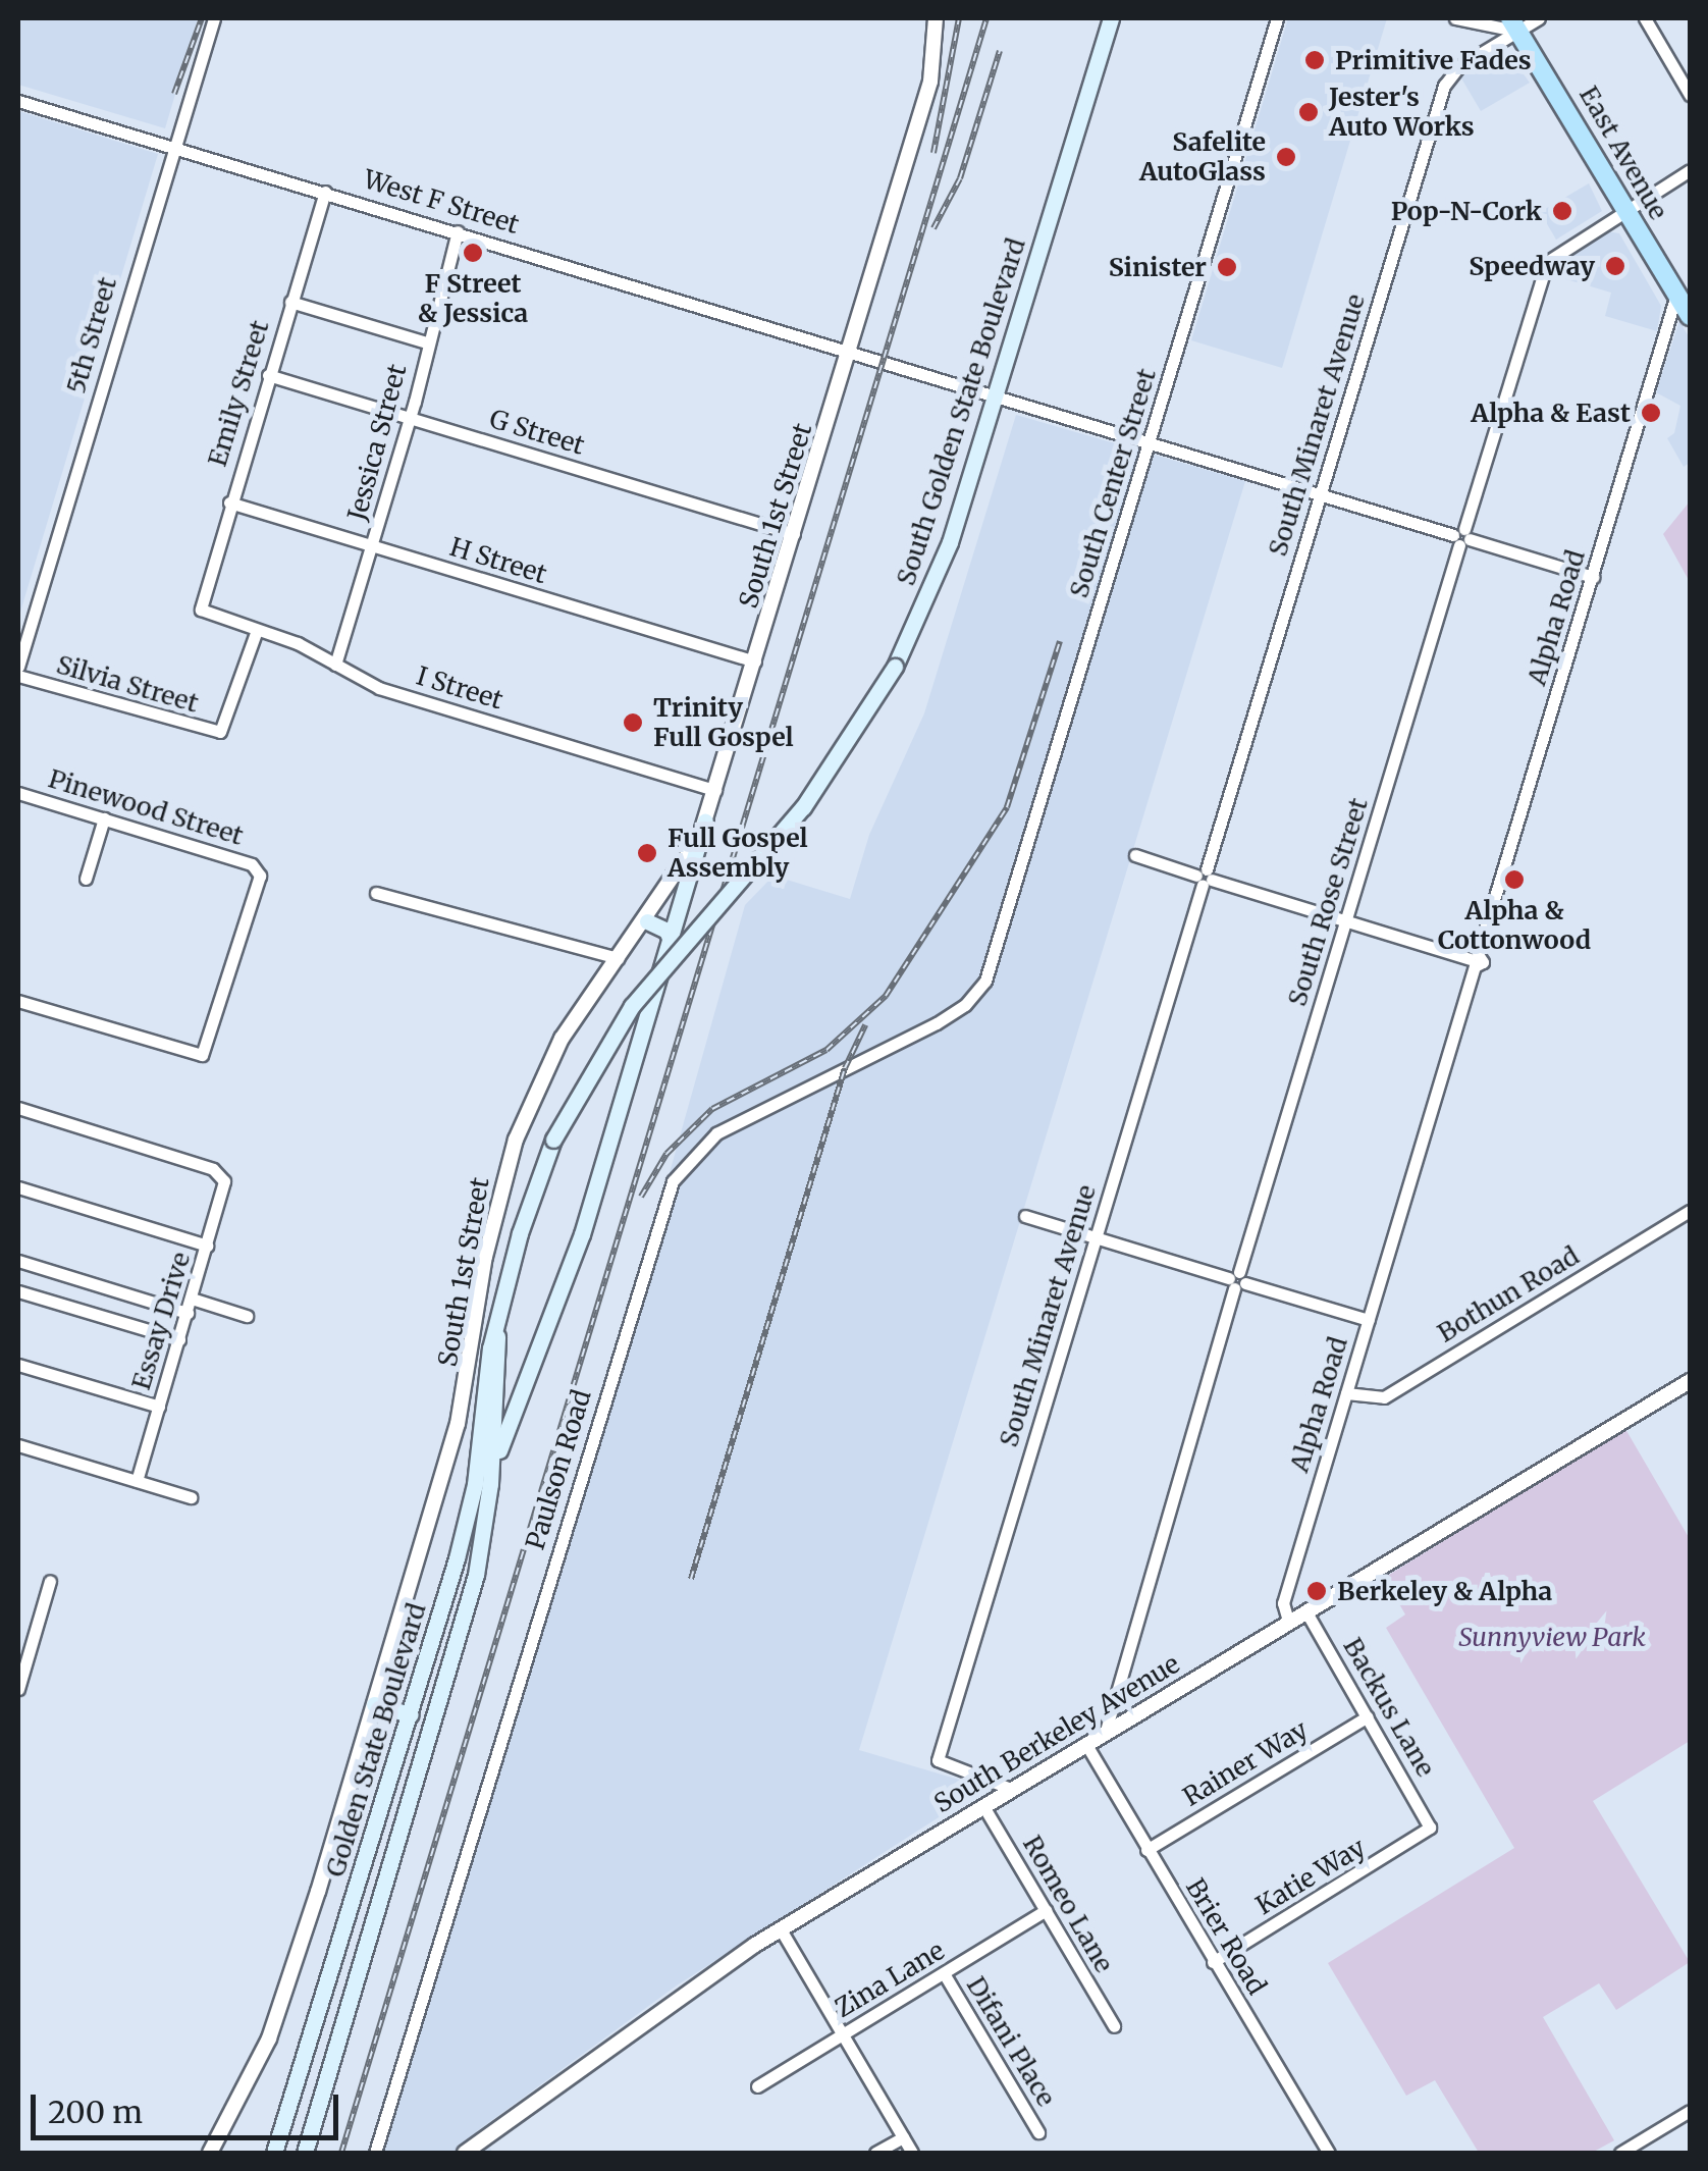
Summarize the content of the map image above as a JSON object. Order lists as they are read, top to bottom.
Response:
{
  "streets": {
    "main road": ["East Avenue", "South Golden State Boulevard", "Golden State Boulevard"],
    "street": [
      "West F Street",
      "5th Street",
      "Emily Street",
      "South Minaret Avenue",
      "G Street",
      "Jessica Street",
      "South Center Street",
      "South 1st Street",
      "H Street",
      "Alpha Road",
      "Silvia Street",
      "I Street",
      "Pinewood Street",
      "South Rose Street",
      "Bothun Road",
      "Essay Drive",
      "Paulson Road",
      "Backus Lane",
      "South Berkeley Avenue",
      "Rainer Way",
      "Katie Way",
      "Romeo Lane",
      "Brier Road",
      "Zina Lane",
      "Difani Place"
    ]
  },
  "crossings": [
    ["East Avenue", "South Minaret Avenue"],
    ["East Avenue", "Alpha Road"],
    ["East Avenue", "South Rose Street"],
    ["West F Street", "5th Street"],
    ["West F Street", "Emily Street"],
    ["West F Street", "South Golden State Boulevard"],
    ["West F Street", "South Minaret Avenue"],
    ["West F Street", "Jessica Street"],
    ["West F Street", "South Center Street"],
    ["West F Street", "South 1st Street"],
    ["West F Street", "Alpha Road"],
    ["West F Street", "South Rose Street"],
    ["Emily Street", "G Street"],
    ["Emily Street", "H Street"],
    ["Emily Street", "I Street"],
    ["South Golden State Boulevard", "Golden State Boulevard"],
    ["South Minaret Avenue", "South Berkeley Avenue"],
    ["G Street", "Jessica Street"],
    ["G Street", "South 1st Street"],
    ["Jessica Street", "H Street"],
    ["Jessica Street", "I Street"],
    ["South Center Street", "Paulson Road"],
    ["South 1st Street", "H Street"],
    ["South 1st Street", "I Street"],
    ["Alpha Road", "Bothun Road"],
    ["Alpha Road", "South Berkeley Avenue"],
    ["Silvia Street", "I Street"],
    ["South Rose Street", "South Berkeley Avenue"],
    ["Backus Lane", "South Berkeley Avenue"],
    ["Backus Lane", "Rainer Way"],
    ["Backus Lane", "Katie Way"],
    ["South Berkeley Avenue", "Romeo Lane"],
    ["South Berkeley Avenue", "Brier Road"],
    ["Rainer Way", "Brier Road"],
    ["Katie Way", "Brier Road"],
    ["Romeo Lane", "Zina Lane"],
    ["Zina Lane", "Difani Place"]
  ],
  "parks": ["Sunnyview Park"],
  "places": [
    "Primitive Fades",
    "Jester's Auto Works",
    "Safelite AutoGlass",
    "Pop-N-Cork",
    "F Street & Jessica",
    "Speedway",
    "Sinister",
    "Alpha & East",
    "Trinity Full Gospel",
    "Full Gospel Assembly",
    "Alpha & Cottonwood",
    "Berkeley & Alpha"
  ],
  "scale_bar": "200 m"
}
